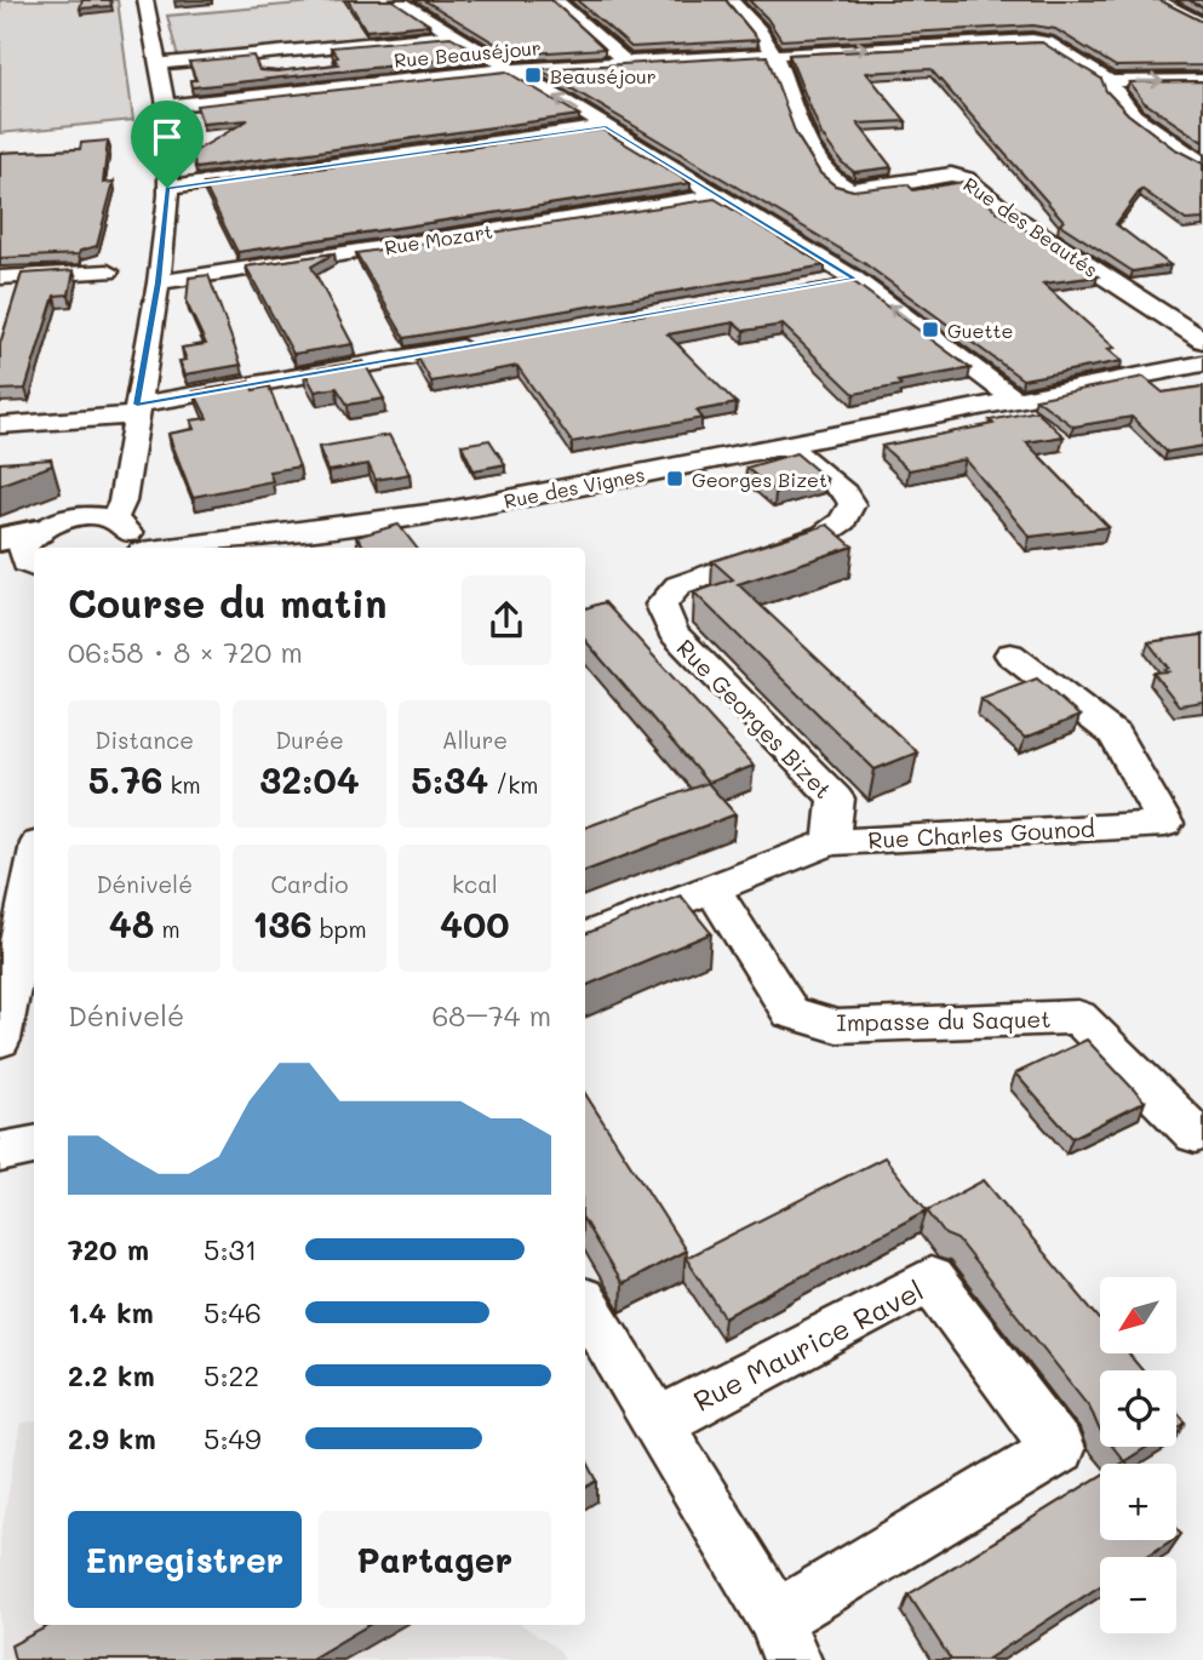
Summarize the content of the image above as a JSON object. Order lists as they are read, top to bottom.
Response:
{
  "streets": {
    "street": [
      "Rue Beauséjour",
      "Rue des Beautés",
      "Rue Mozart",
      "Rue des Vignes",
      "Rue Georges Bizet",
      "Rue Charles Gounod",
      "Impasse du Saquet",
      "Rue Maurice Ravel"
    ]
  },
  "crossings": [
    ["Rue Beauséjour", "Rue des Beautés"],
    ["Rue des Vignes", "Rue Georges Bizet"],
    ["Rue Georges Bizet", "Rue Charles Gounod"],
    ["Rue Charles Gounod", "Impasse du Saquet"]
  ],
  "one_way": ["Rue Beauséjour"],
  "places": {
    "transit": ["Beauséjour", "Guette", "Georges Bizet"]
  },
  "north": "bottom left",
  "page": {
    "heading": ["Course du matin", "06:58 · 8 × 720 m"],
    "stats": [
      ["Distance", "5.76 km"],
      ["Durée", "32:04"],
      ["Allure", "5:34 /km"],
      ["Dénivelé", "48 m"],
      ["Cardio", "136 bpm"],
      ["kcal", "400"]
    ],
    "chart": ["Dénivelé", "68–74 m"],
    "list": [
      {
        "name": "720 m",
        "note": "5:31"
      },
      {
        "name": "1.4 km",
        "note": "5:46"
      },
      {
        "name": "2.2 km",
        "note": "5:22"
      },
      {
        "name": "2.9 km",
        "note": "5:49"
      }
    ],
    "map_buttons": ["+", "−"],
    "buttons": ["Enregistrer", "Partager"]
  }
}
